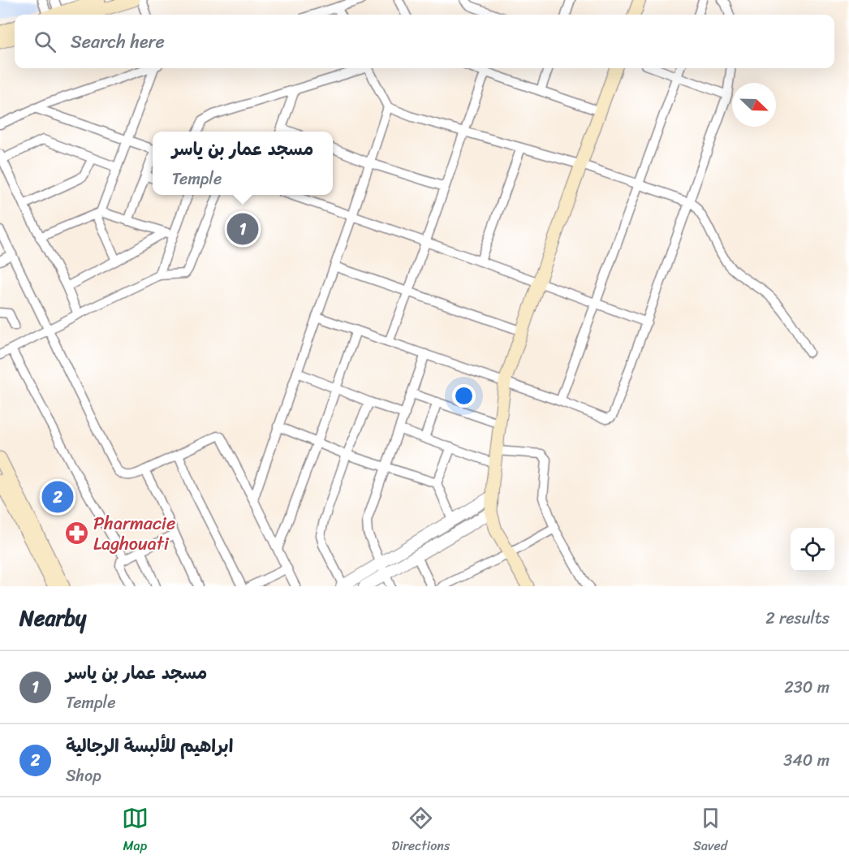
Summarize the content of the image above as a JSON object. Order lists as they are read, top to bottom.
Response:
{
  "places": {
    "pharmacy": ["Pharmacie Laghouati"]
  },
  "north": "bottom right",
  "page": {
    "search": "Search here",
    "popup": ["مسجد عمار بن ياسر", "Temple"],
    "pins": ["1", "2"],
    "heading": ["Nearby", "2 results"],
    "list": [
      {
        "mark": "1",
        "name": "مسجد عمار بن ياسر",
        "note": "Temple",
        "value": "230 m"
      },
      {
        "mark": "2",
        "name": "ابراهيم للألبسة الرجالية",
        "note": "Shop",
        "value": "340 m"
      }
    ],
    "nav": ["Map", "Directions", "Saved"]
  }
}
